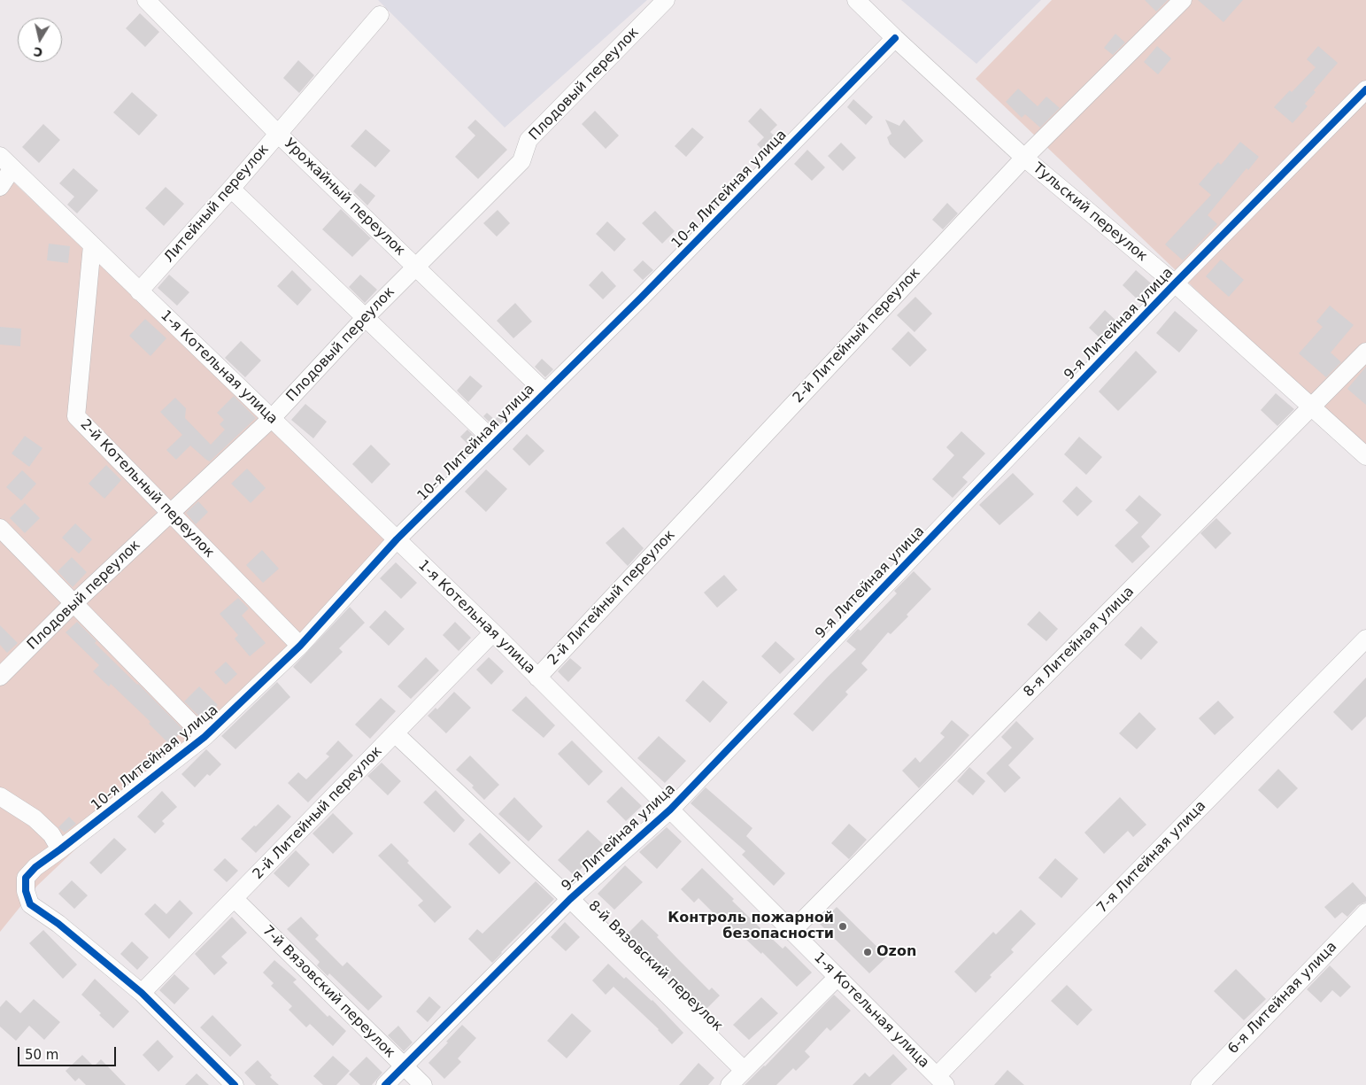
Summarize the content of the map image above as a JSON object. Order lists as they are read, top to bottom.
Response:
{
  "streets": {
    "street": [
      "Плодовый переулок",
      "10-я Литейная улица",
      "Урожайный переулок",
      "Литейный переулок",
      "Тульский переулок",
      "9-я Литейная улица",
      "2-й Литейный переулок",
      "1-я Котельная улица",
      "2-й Котельный переулок",
      "8-я Литейная улица",
      "7-я Литейная улица",
      "8-й Вязовский переулок",
      "7-й Вязовский переулок",
      "6-я Литейная улица"
    ]
  },
  "crossings": [
    ["Плодовый переулок", "Урожайный переулок"],
    ["Плодовый переулок", "1-я Котельная улица"],
    ["Плодовый переулок", "2-й Котельный переулок"],
    ["10-я Литейная улица", "Урожайный переулок"],
    ["10-я Литейная улица", "Тульский переулок"],
    ["10-я Литейная улица", "2-й Литейный переулок"],
    ["10-я Литейная улица", "1-я Котельная улица"],
    ["10-я Литейная улица", "2-й Котельный переулок"],
    ["Урожайный переулок", "Литейный переулок"],
    ["Литейный переулок", "1-я Котельная улица"],
    ["Тульский переулок", "9-я Литейная улица"],
    ["Тульский переулок", "2-й Литейный переулок"],
    ["Тульский переулок", "8-я Литейная улица"],
    ["9-я Литейная улица", "1-я Котельная улица"],
    ["9-я Литейная улица", "8-й Вязовский переулок"],
    ["9-я Литейная улица", "7-й Вязовский переулок"],
    ["2-й Литейный переулок", "1-я Котельная улица"],
    ["2-й Литейный переулок", "8-й Вязовский переулок"],
    ["2-й Литейный переулок", "7-й Вязовский переулок"],
    ["1-я Котельная улица", "2-й Котельный переулок"],
    ["1-я Котельная улица", "8-я Литейная улица"],
    ["1-я Котельная улица", "7-я Литейная улица"]
  ],
  "places": ["Контроль пожарной безопасности", "Ozon"],
  "scale_bar": "50 m",
  "north": "bottom"
}
